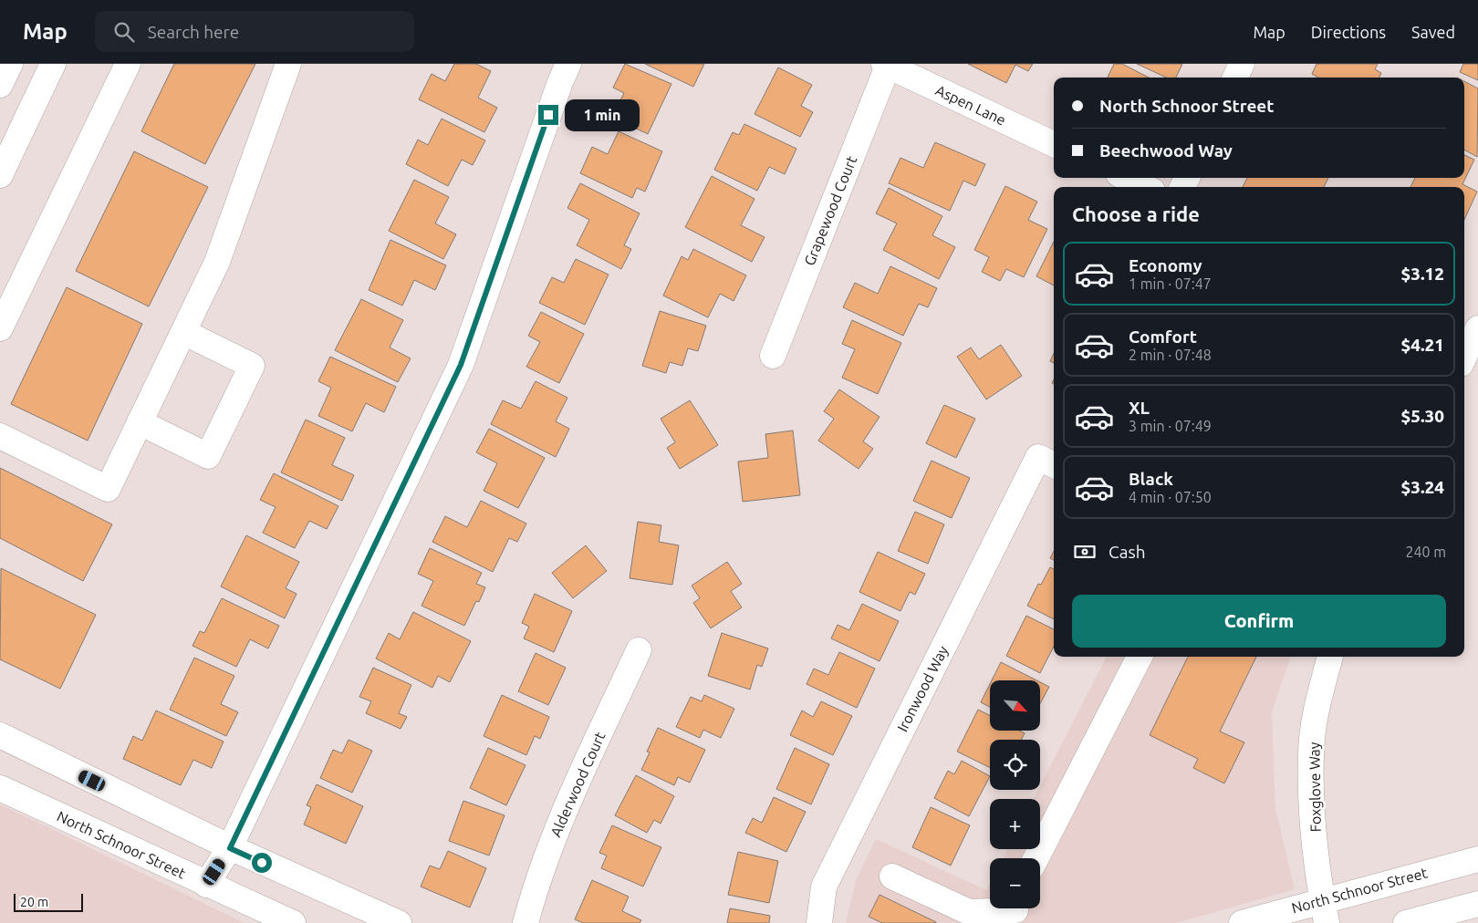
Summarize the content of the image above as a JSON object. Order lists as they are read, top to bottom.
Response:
{
  "streets": {
    "street": [
      "Aspen Lane",
      "Grapewood Court",
      "Ironwood Way",
      "Alderwood Court",
      "Foxglove Way",
      "North Schnoor Street"
    ]
  },
  "crossings": [
    ["Aspen Lane", "Grapewood Court"],
    ["Foxglove Way", "North Schnoor Street"]
  ],
  "scale_bar": "20 m",
  "north": "bottom right",
  "page": {
    "header": "Map",
    "search": "Search here",
    "nav": ["Map", "Directions", "Saved"],
    "banner": ["North Schnoor Street", "Beechwood Way"],
    "bubble": "1 min",
    "heading": "Choose a ride",
    "list": [
      {
        "name": "Economy",
        "note": "1 min · 07:47",
        "value": "$3.12"
      },
      {
        "name": "Comfort",
        "note": "2 min · 07:48",
        "value": "$4.21"
      },
      {
        "name": "XL",
        "note": "3 min · 07:49",
        "value": "$5.30"
      },
      {
        "name": "Black",
        "note": "4 min · 07:50",
        "value": "$3.24"
      }
    ],
    "pay": ["Cash", "240 m"],
    "buttons": "Confirm",
    "map_buttons": ["+", "−"],
    "scale": "20 m"
  }
}
